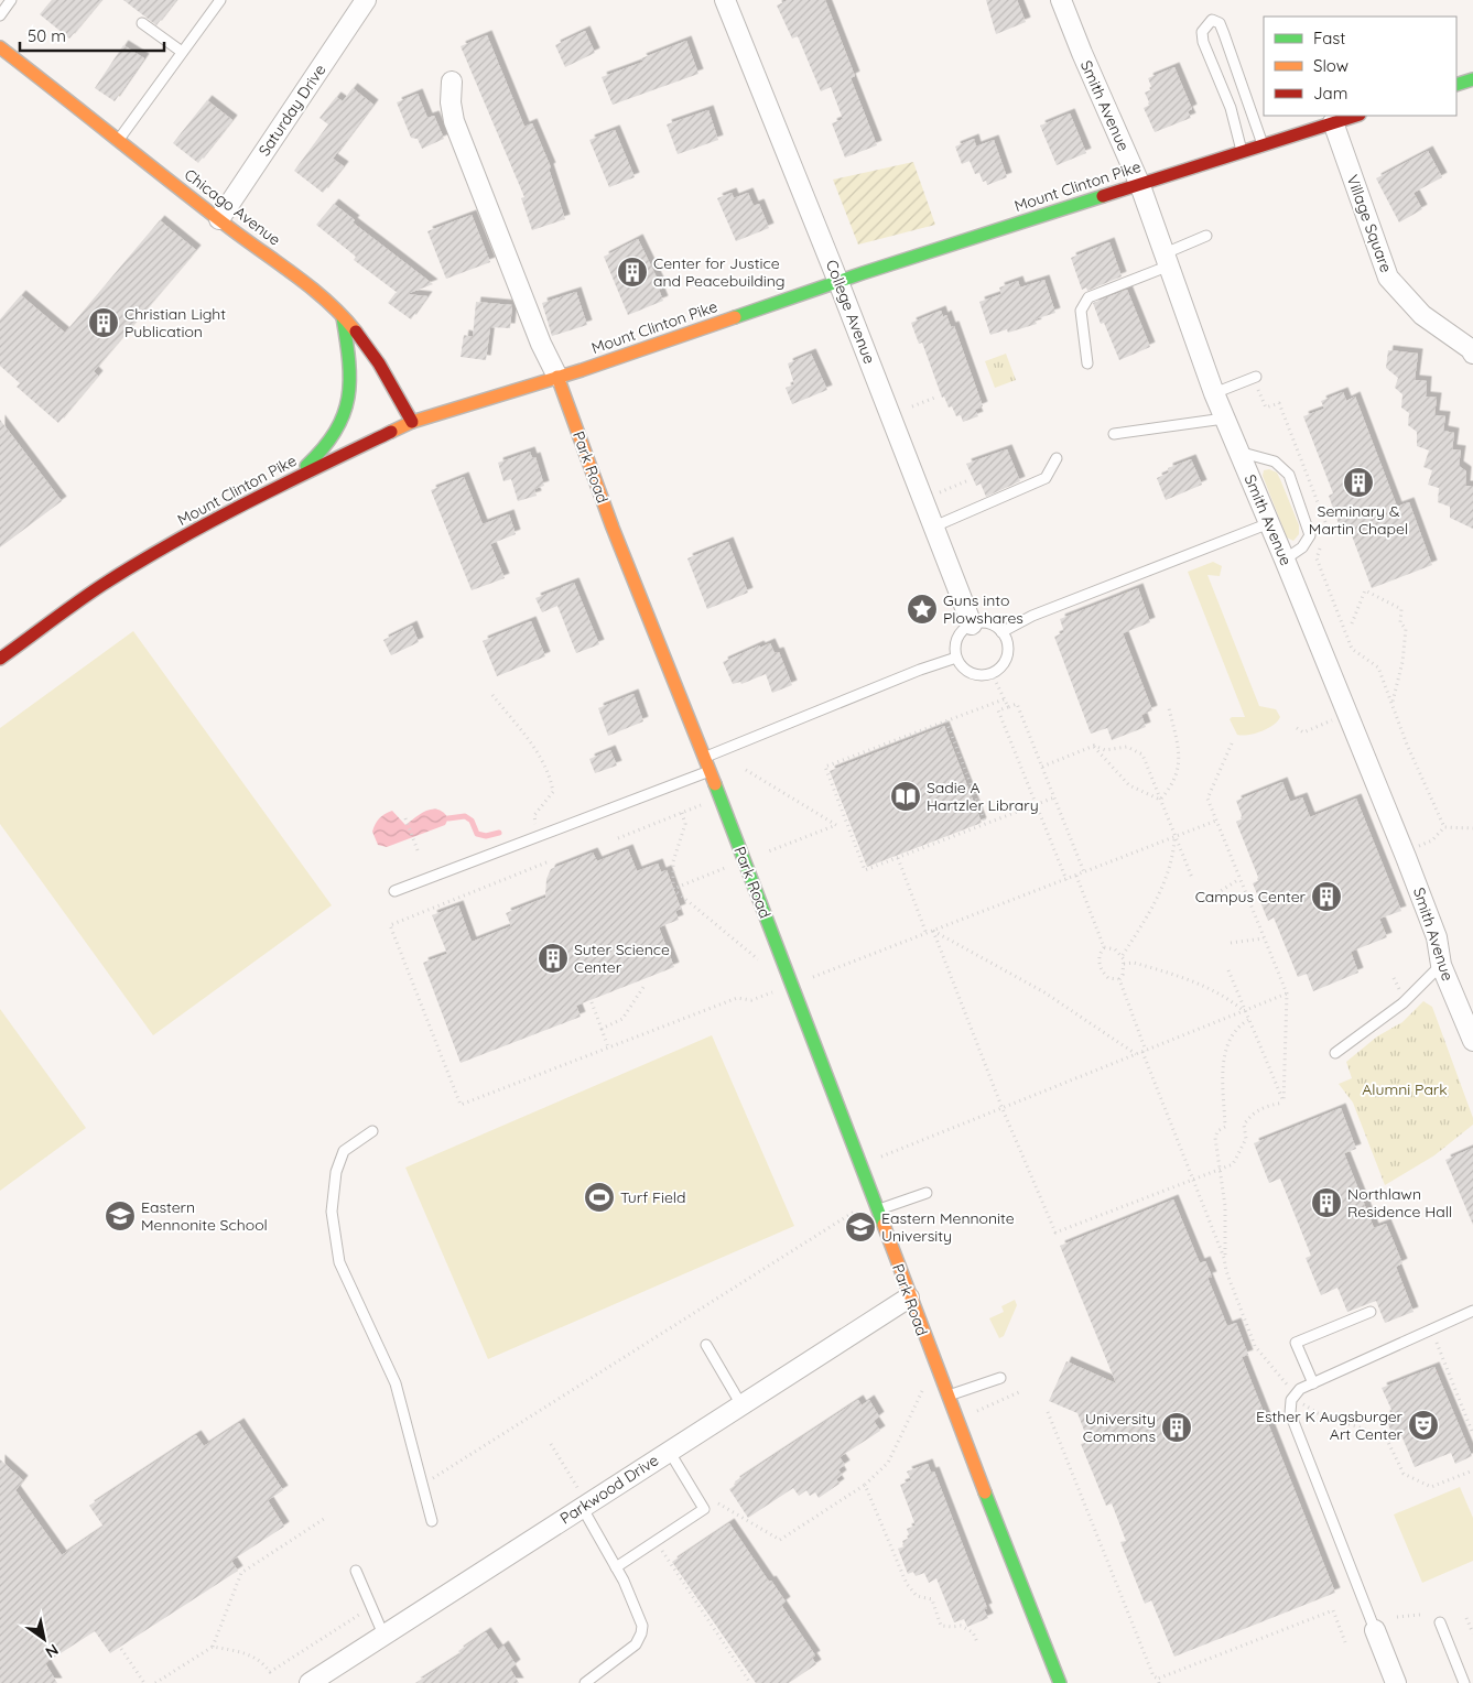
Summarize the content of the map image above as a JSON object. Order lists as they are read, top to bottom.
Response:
{
  "streets": {
    "street": [
      "Smith Avenue",
      "Saturday Drive",
      "Mount Clinton Pike",
      "Chicago Avenue",
      "Village Square",
      "College Avenue",
      "Park Road",
      "Parkwood Drive"
    ]
  },
  "crossings": [
    ["Smith Avenue", "Mount Clinton Pike"],
    ["Saturday Drive", "Chicago Avenue"],
    ["Mount Clinton Pike", "Chicago Avenue"],
    ["Mount Clinton Pike", "Village Square"],
    ["Mount Clinton Pike", "College Avenue"],
    ["Mount Clinton Pike", "Park Road"],
    ["Park Road", "Parkwood Drive"]
  ],
  "parks": ["Alumni Park"],
  "places": {
    "building": [
      "Center for Justice and Peacebuilding",
      "Christian Light Publication",
      "Seminary & Martin Chapel",
      "Campus Center",
      "Suter Science Center",
      "Northlawn Residence Hall",
      "University Commons"
    ],
    "place": ["Guns into Plowshares"],
    "library": ["Sadie A Hartzler Library"],
    "sports": ["Turf Field"],
    "school or university": ["Eastern Mennonite School", "Eastern Mennonite University"],
    "theatre": ["Esther K Augsburger Art Center"]
  },
  "legend": ["Fast", "Slow", "Jam"],
  "scale_bar": "50 m",
  "north": "bottom right"
}
